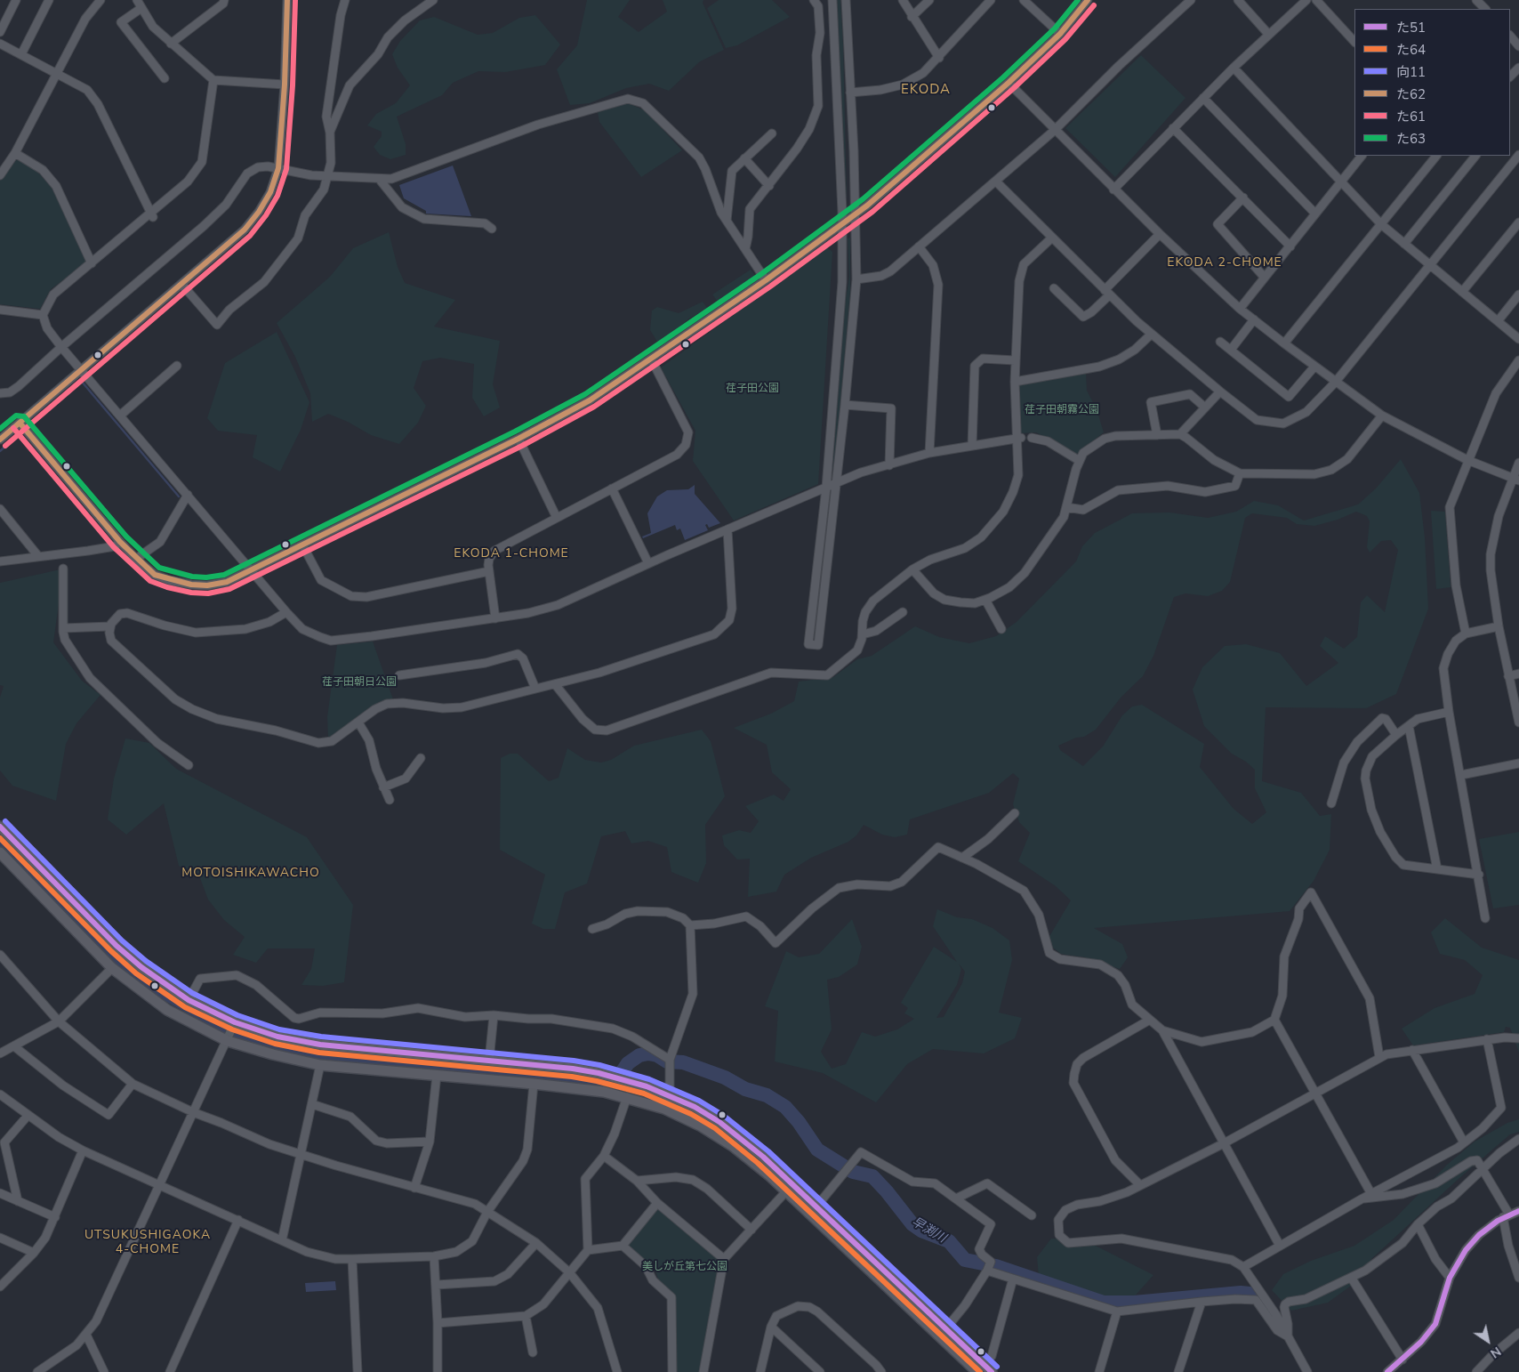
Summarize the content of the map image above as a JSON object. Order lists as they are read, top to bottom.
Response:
{
  "districts": [
    "EKODA",
    "EKODA 2-CHOME",
    "EKODA 1-CHOME",
    "MOTOISHIKAWACHO",
    "UTSUKUSHIGAOKA 4-CHOME"
  ],
  "water": ["早渕川"],
  "parks": [
    "荏子田公園",
    "荏子田朝霧公園",
    "荏子田朝日公園",
    "美しが丘第七公園"
  ],
  "lines": [
    "transit line た62",
    "transit line た61",
    "transit line た63",
    "transit line 向11",
    "transit line た51",
    "transit line た64"
  ],
  "legend": [
    "た51",
    "た64",
    "向11",
    "た62",
    "た61",
    "た63"
  ],
  "north": "bottom right"
}
